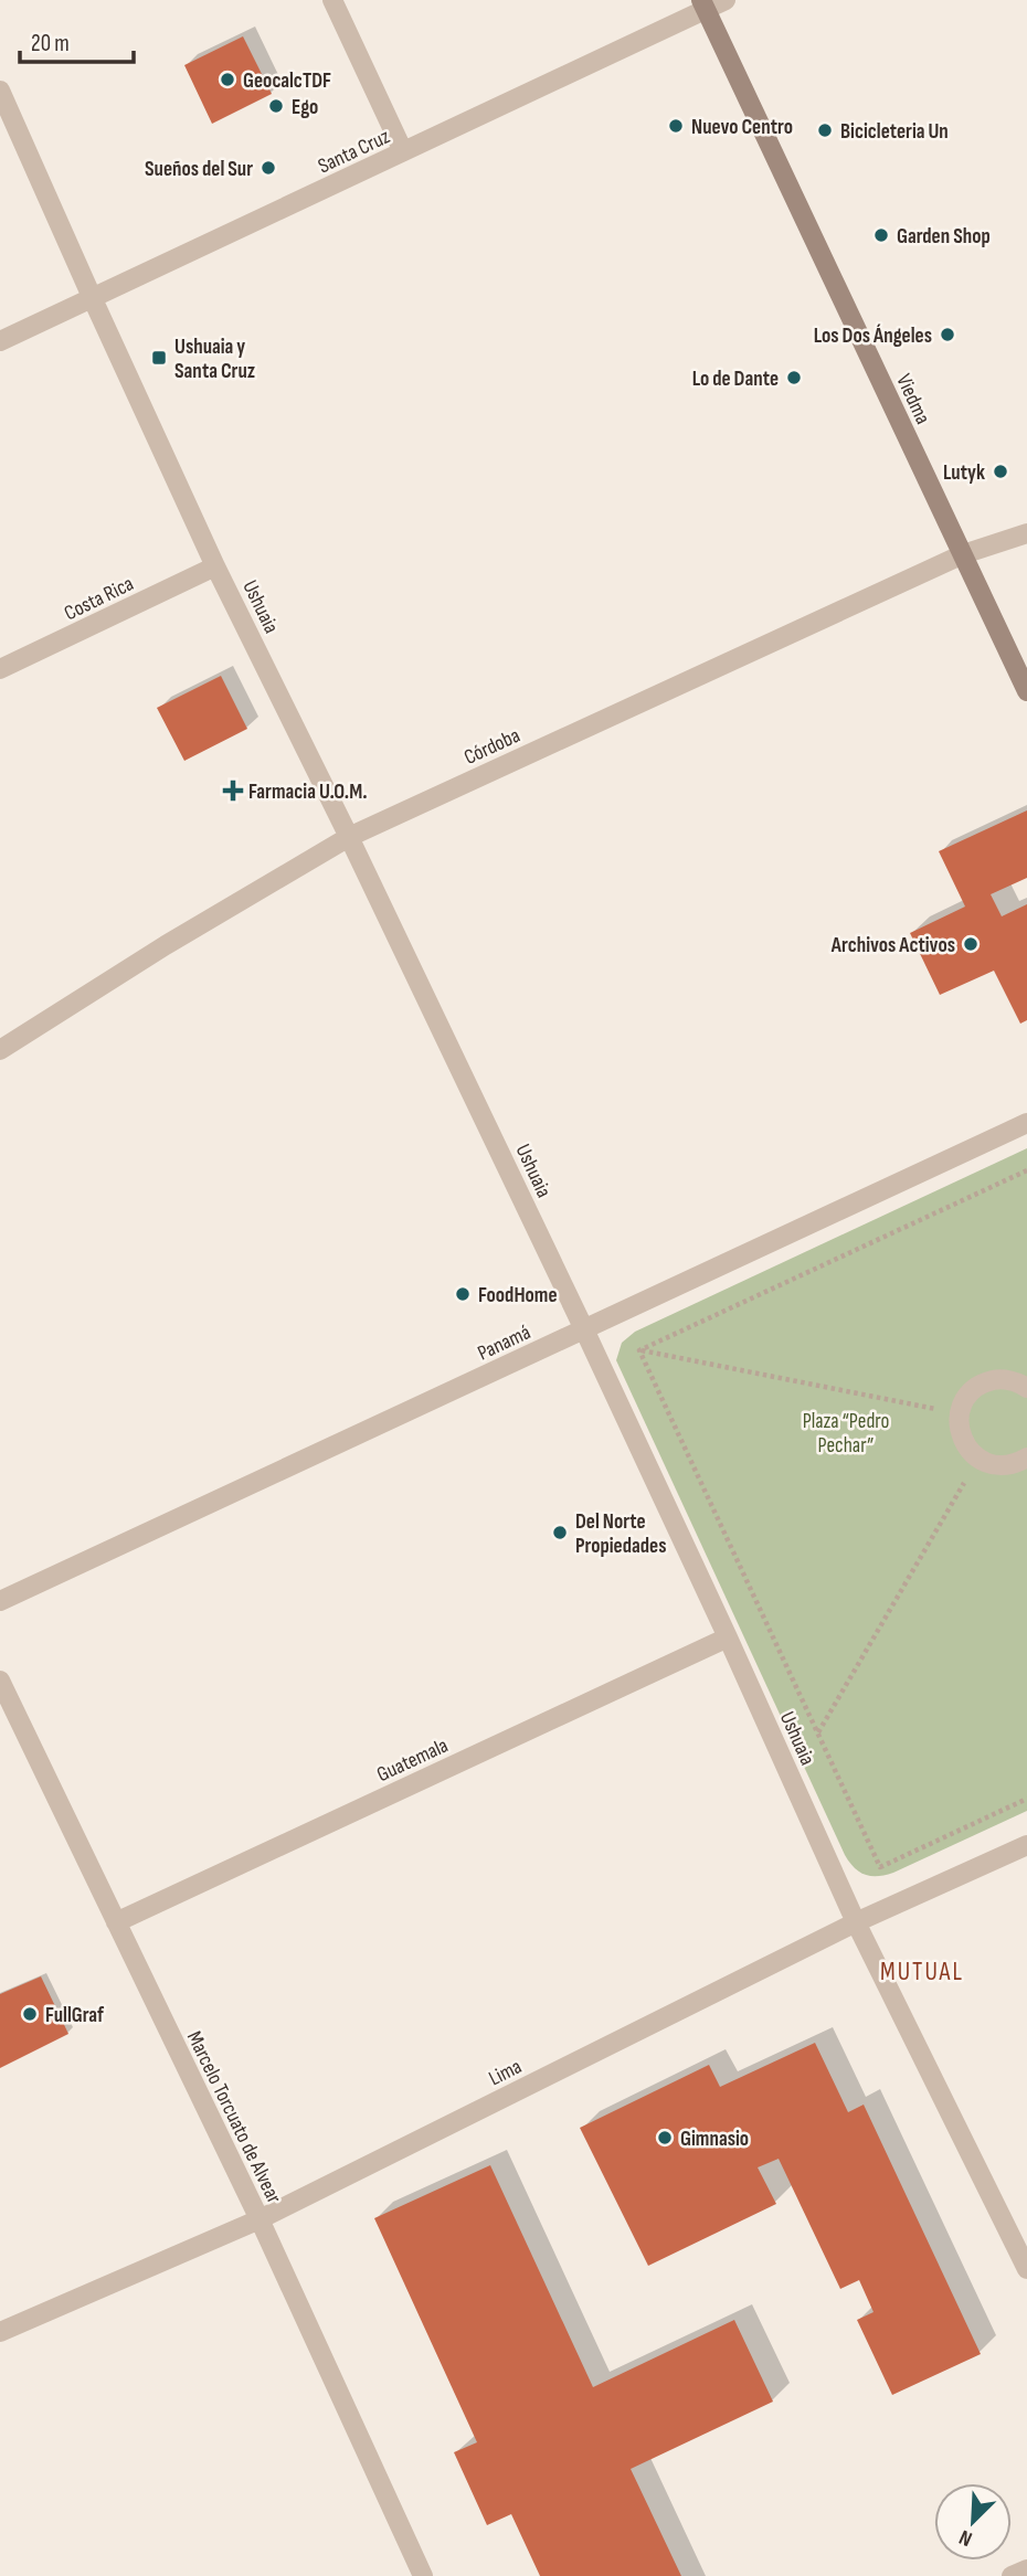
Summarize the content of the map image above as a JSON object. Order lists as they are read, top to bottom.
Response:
{
  "streets": {
    "street": [
      "Santa Cruz",
      "Viedma",
      "Costa Rica",
      "Ushuaia",
      "Córdoba",
      "Panamá",
      "Guatemala",
      "Lima",
      "Marcelo Torcuato de Alvear"
    ]
  },
  "crossings": [
    ["Santa Cruz", "Viedma"],
    ["Santa Cruz", "Ushuaia"],
    ["Viedma", "Córdoba"],
    ["Costa Rica", "Ushuaia"],
    ["Ushuaia", "Córdoba"],
    ["Ushuaia", "Panamá"],
    ["Ushuaia", "Guatemala"],
    ["Ushuaia", "Lima"],
    ["Guatemala", "Marcelo Torcuato de Alvear"],
    ["Lima", "Marcelo Torcuato de Alvear"]
  ],
  "districts": ["MUTUAL"],
  "parks": ["Plaza “Pedro Pechar”"],
  "places": {
    "other": [
      "GeocalcTDF",
      "Ego",
      "Nuevo Centro",
      "Bicicleteria Un",
      "Sueños del Sur",
      "Garden Shop",
      "Los Dos Ángeles",
      "Lo de Dante",
      "Lutyk",
      "Archivos Activos",
      "FoodHome",
      "Del Norte Propiedades",
      "FullGraf",
      "Gimnasio"
    ],
    "transit": ["Ushuaia y Santa Cruz"],
    "health": ["Farmacia U.O.M."]
  },
  "scale_bar": "20 m",
  "north": "bottom left"
}
